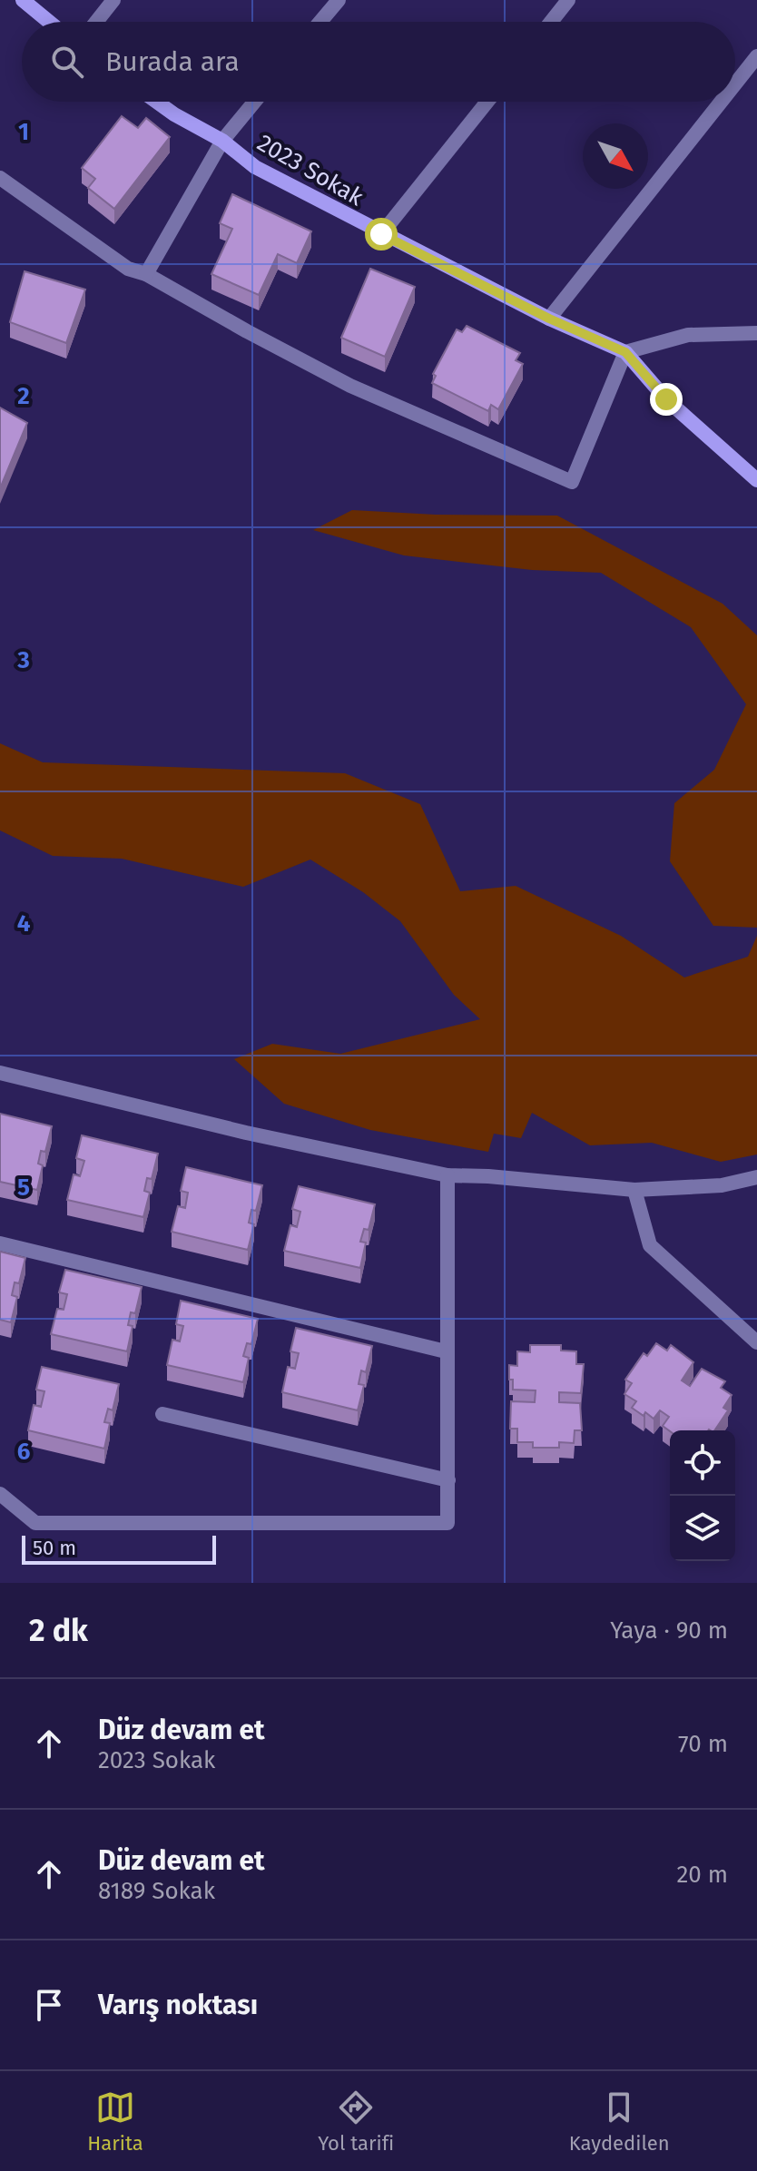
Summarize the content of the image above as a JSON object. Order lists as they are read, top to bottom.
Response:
{
  "streets": {
    "street": ["2023 Sokak"]
  },
  "scale_bar": "50 m",
  "north": "bottom right",
  "page": {
    "search": "Burada ara",
    "scale": "50 m",
    "heading": ["2 dk", "Yaya · 90 m"],
    "list": [
      ["Düz devam et", "2023 Sokak", "70 m"],
      ["Düz devam et", "8189 Sokak", "20 m"],
      "Varış noktası"
    ],
    "nav": ["Harita", "Yol tarifi", "Kaydedilen"]
  },
  "grid": {
    "rows": [
      "1",
      "2",
      "3",
      "4",
      "5",
      "6"
    ]
  }
}
